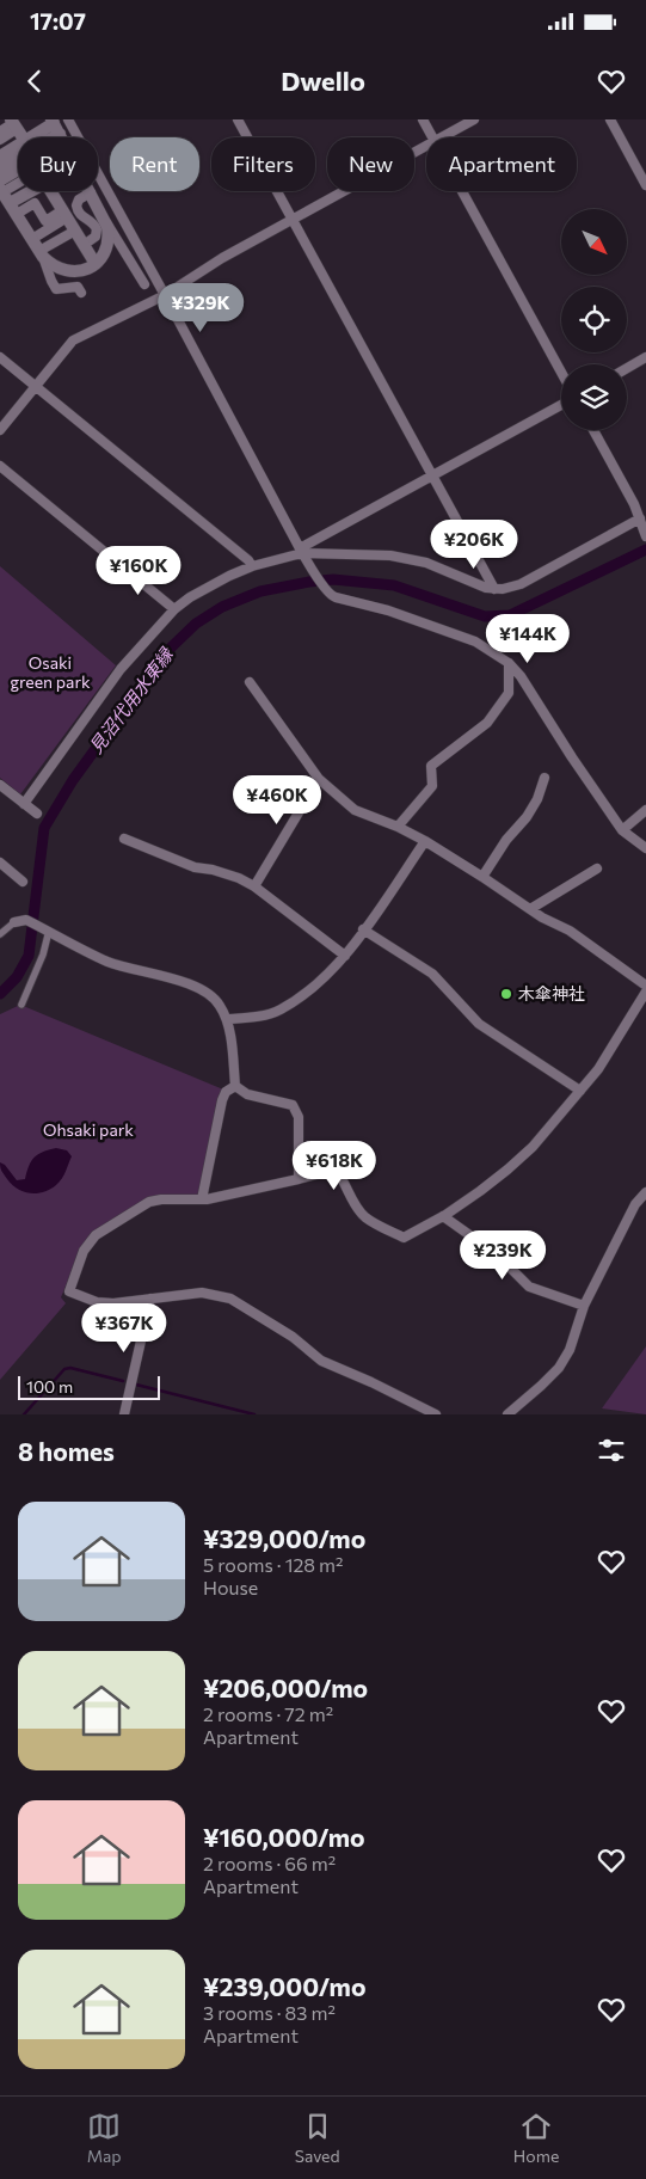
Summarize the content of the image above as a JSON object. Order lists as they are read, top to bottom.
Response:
{
  "water": ["見沼代用水東縁"],
  "parks": ["Osaki green park", "Ohsaki park"],
  "places": ["木傘神社"],
  "scale_bar": "100 m",
  "north": "bottom right",
  "page": {
    "status": "17:07",
    "header": "Dwello",
    "chip": [
      "Buy",
      "Rent",
      "Filters",
      "New",
      "Apartment"
    ],
    "price": [
      "¥329K",
      "¥206K",
      "¥160K",
      "¥144K",
      "¥460K",
      "¥618K",
      "¥239K",
      "¥367K"
    ],
    "scale": "100 m",
    "heading": "8 homes",
    "list": [
      {
        "name": "¥329,000/mo",
        "note": "5 rooms · 128 m² · House"
      },
      {
        "name": "¥206,000/mo",
        "note": "2 rooms · 72 m² · Apartment"
      },
      {
        "name": "¥160,000/mo",
        "note": "2 rooms · 66 m² · Apartment"
      },
      {
        "name": "¥239,000/mo",
        "note": "3 rooms · 83 m² · Apartment"
      }
    ],
    "tabs": ["Map", "Saved", "Home"]
  }
}
